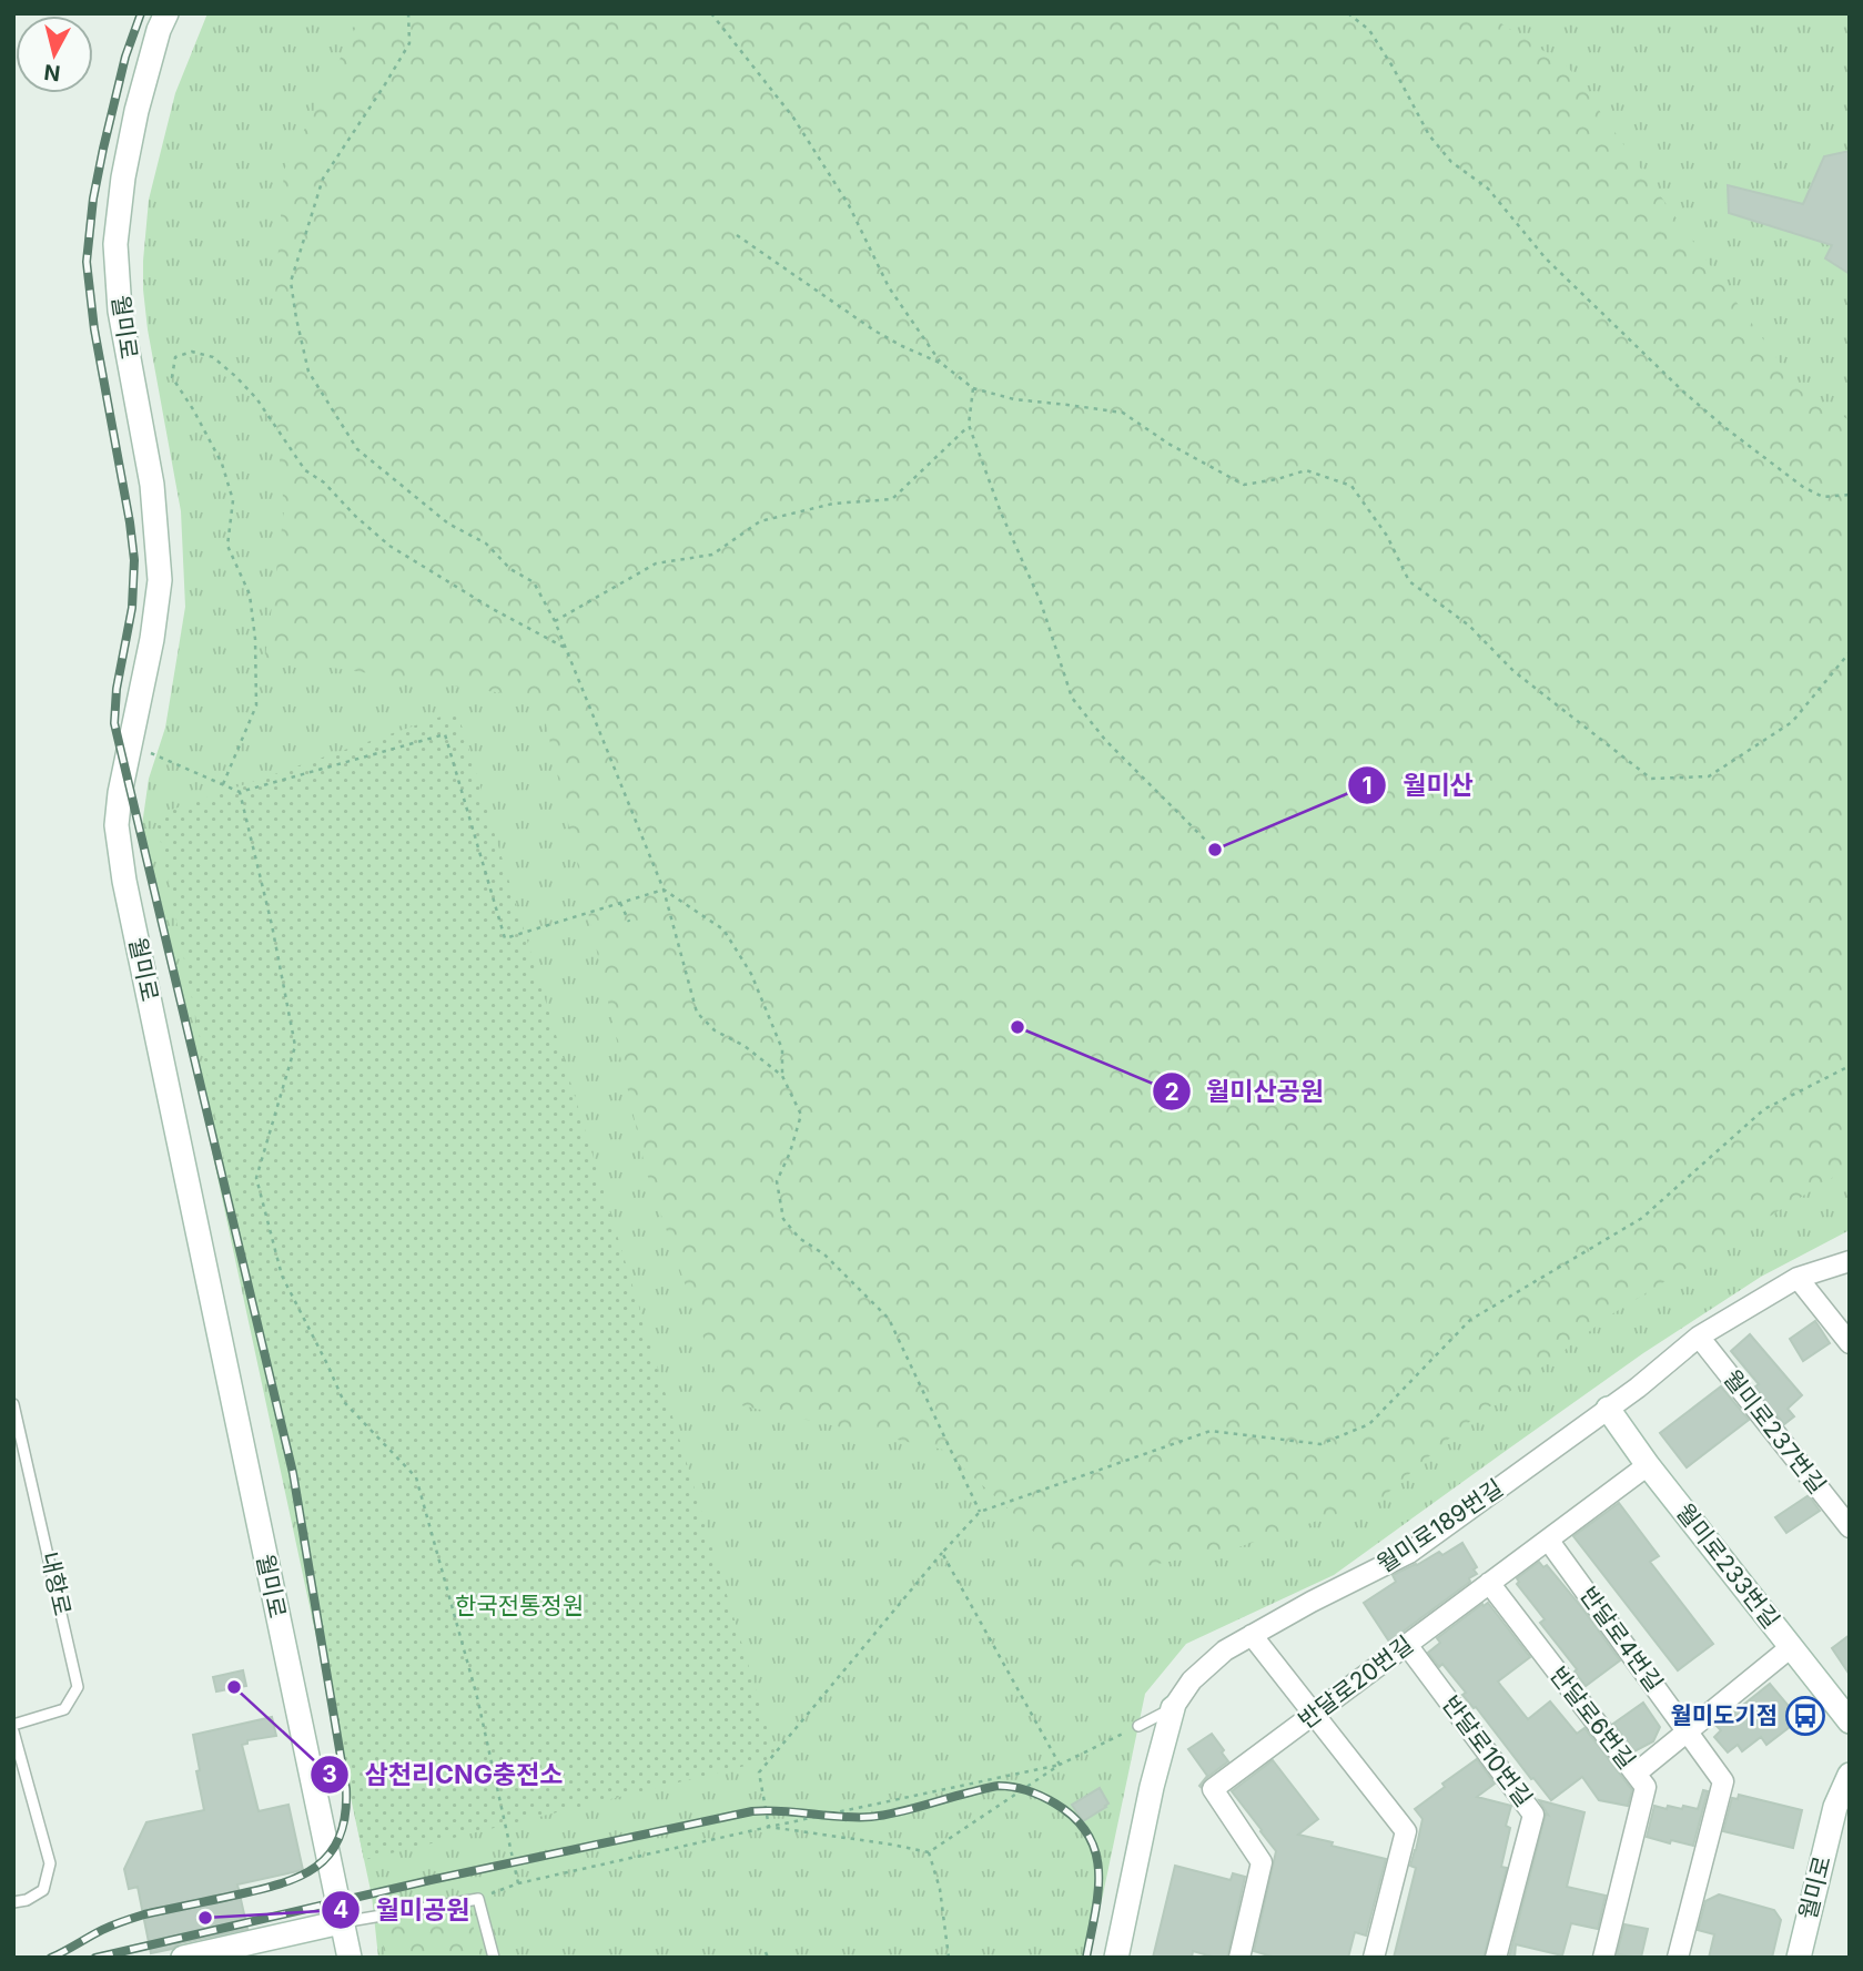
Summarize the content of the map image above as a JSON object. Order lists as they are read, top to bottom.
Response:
{
  "streets": {
    "main road": ["월미로", "월미로189번길", "월미로233번길"],
    "street": [
      "월미로237번길",
      "반달로4번길",
      "반달로20번길",
      "반달로6번길",
      "반달로10번길"
    ],
    "lane": ["내항로"]
  },
  "crossings": [
    ["월미로237번길", "월미로189번길"],
    ["월미로189번길", "월미로233번길"],
    ["월미로233번길", "반달로20번길"],
    ["반달로4번길", "반달로20번길"],
    ["반달로20번길", "반달로6번길"],
    ["반달로20번길", "반달로10번길"]
  ],
  "parks": ["한국전통정원"],
  "places": {
    "other": [
      "월미산",
      "월미산공원",
      "삼천리CNG충전소",
      "월미공원"
    ],
    "bus stop": ["월미도기점"]
  },
  "north": "bottom"
}
